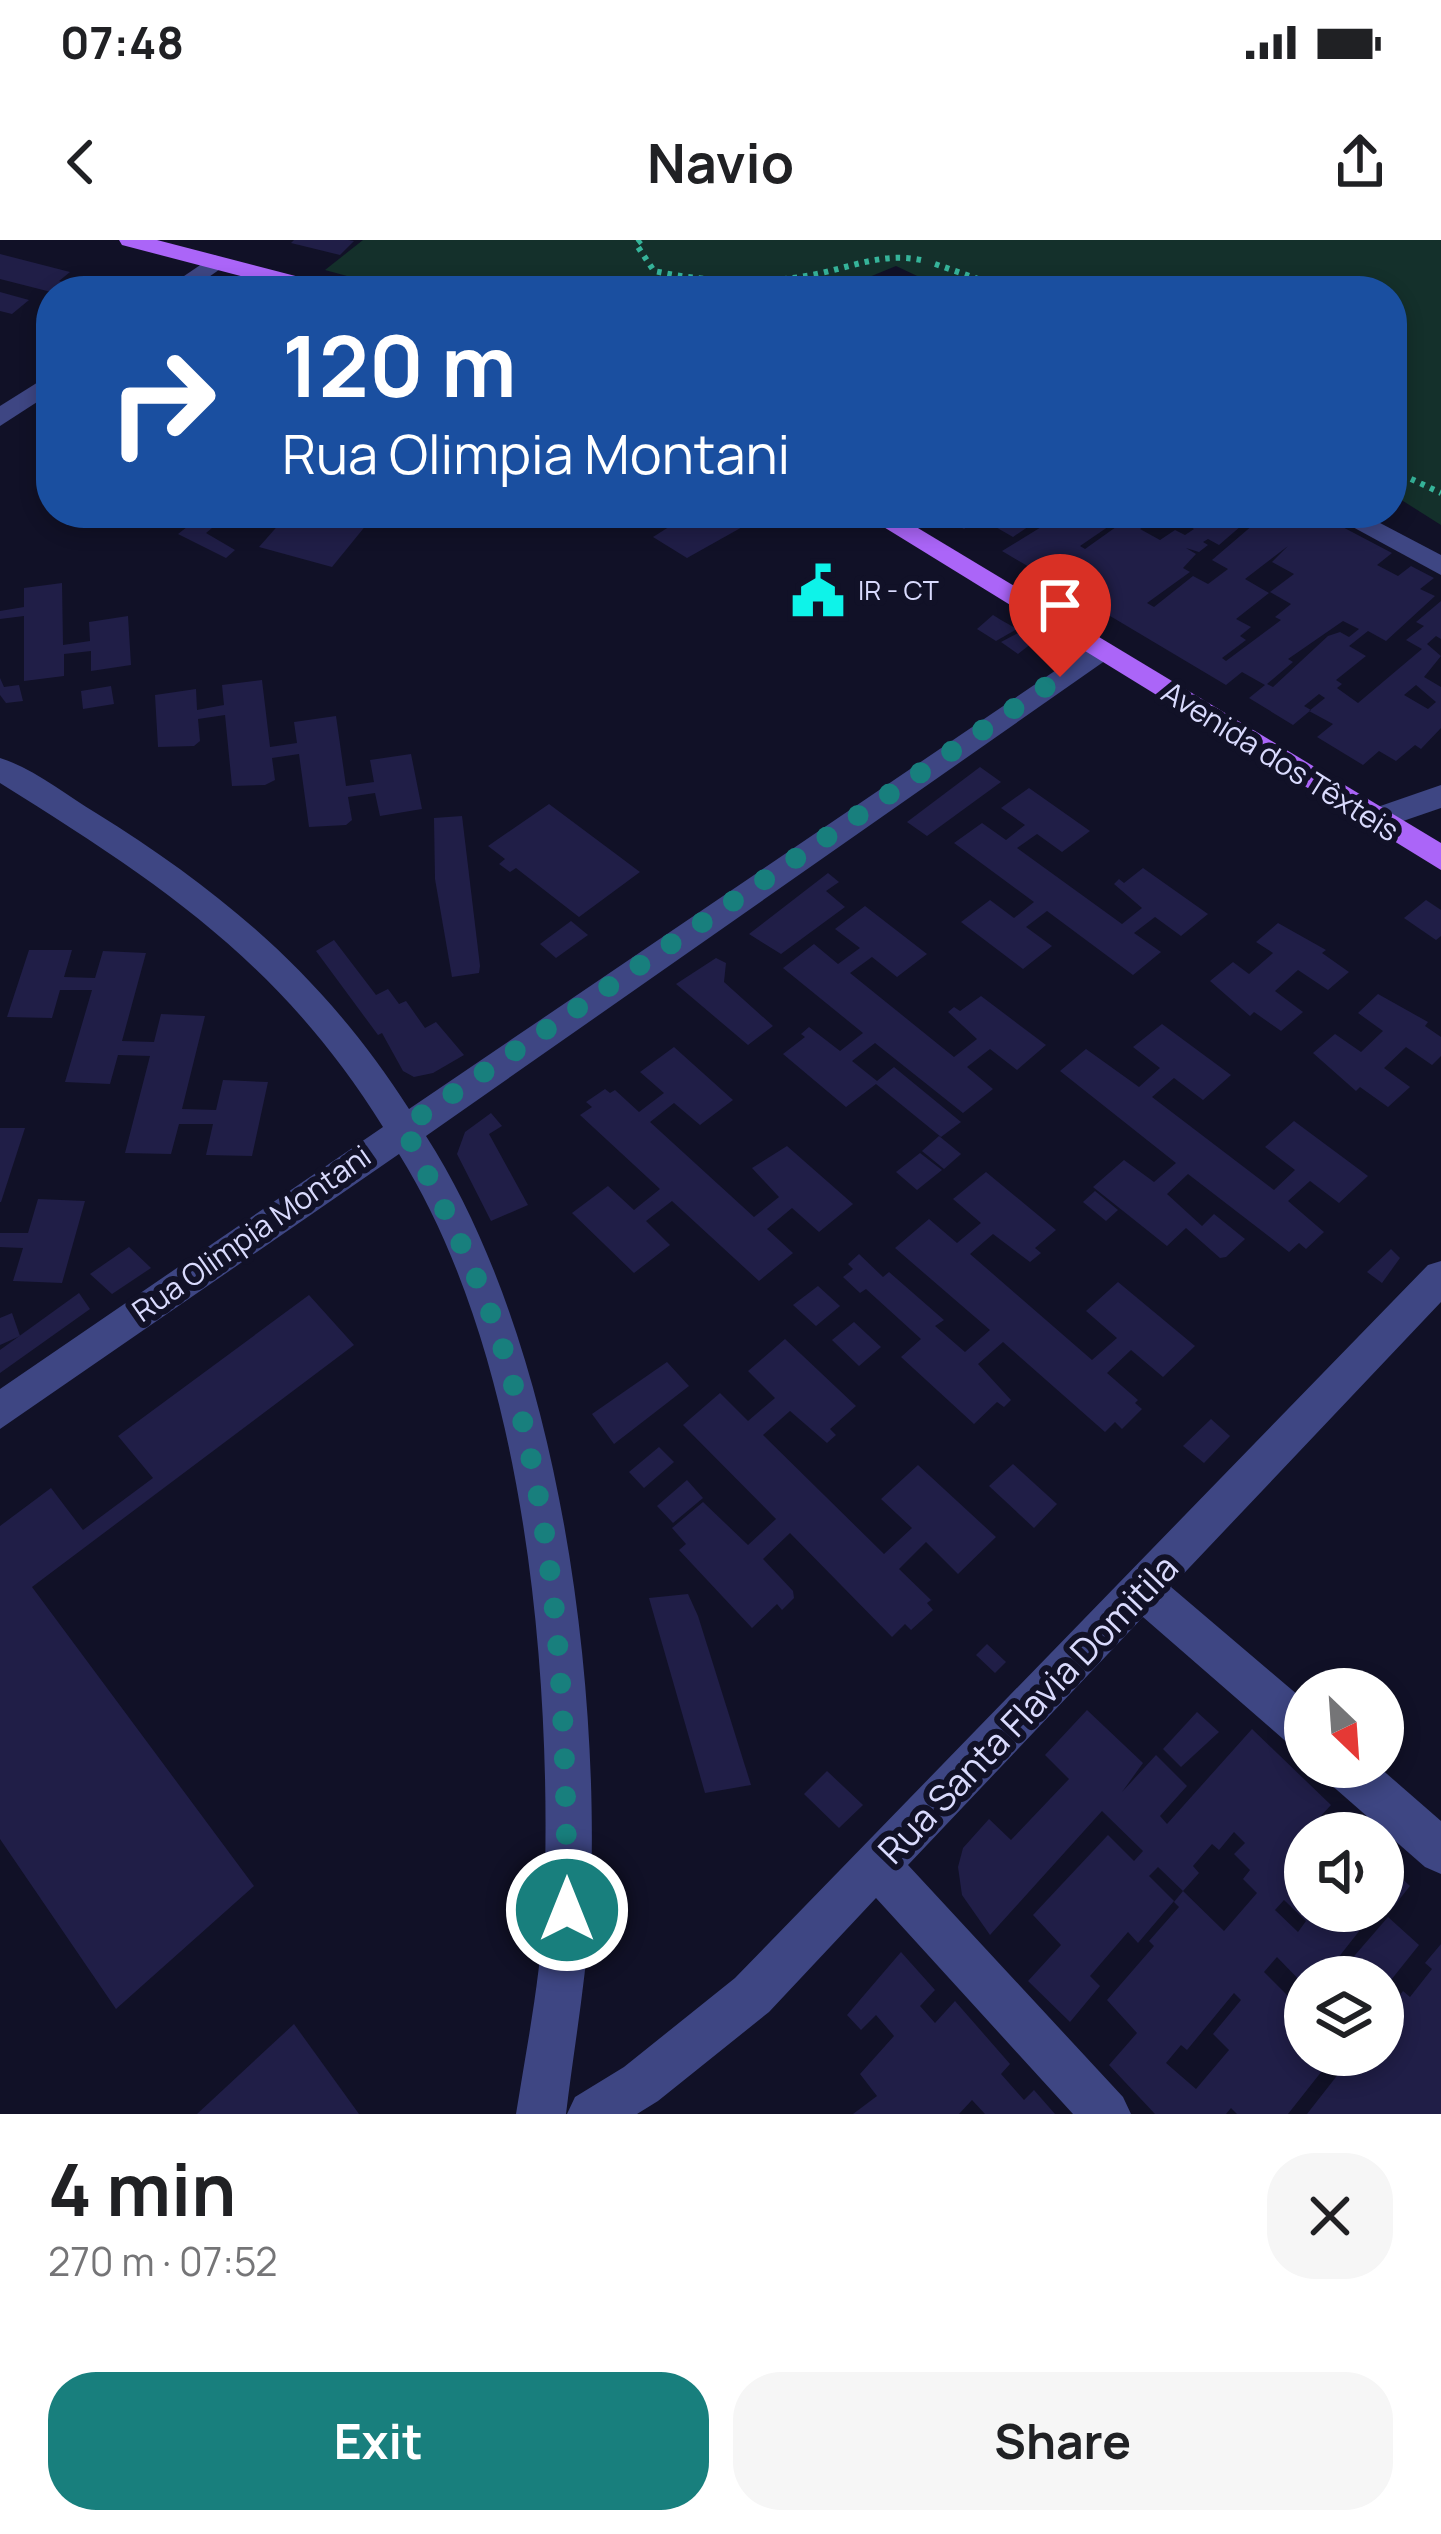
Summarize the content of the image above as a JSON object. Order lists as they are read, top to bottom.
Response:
{
  "streets": {
    "main road": ["Avenida dos Têxteis"],
    "street": ["Rua Olimpia Montani", "Rua Santa Flavia Domitila"]
  },
  "crossings": [
    ["Avenida dos Têxteis", "Rua Olimpia Montani"]
  ],
  "places": {
    "public building": ["IR - CT"]
  },
  "north": "bottom right",
  "page": {
    "status": "07:48",
    "header": "Navio",
    "turn": ["120 m", "Rua Olimpia Montani"],
    "heading": ["4 min", "270 m · 07:52"],
    "buttons": ["Exit", "Share"]
  }
}
